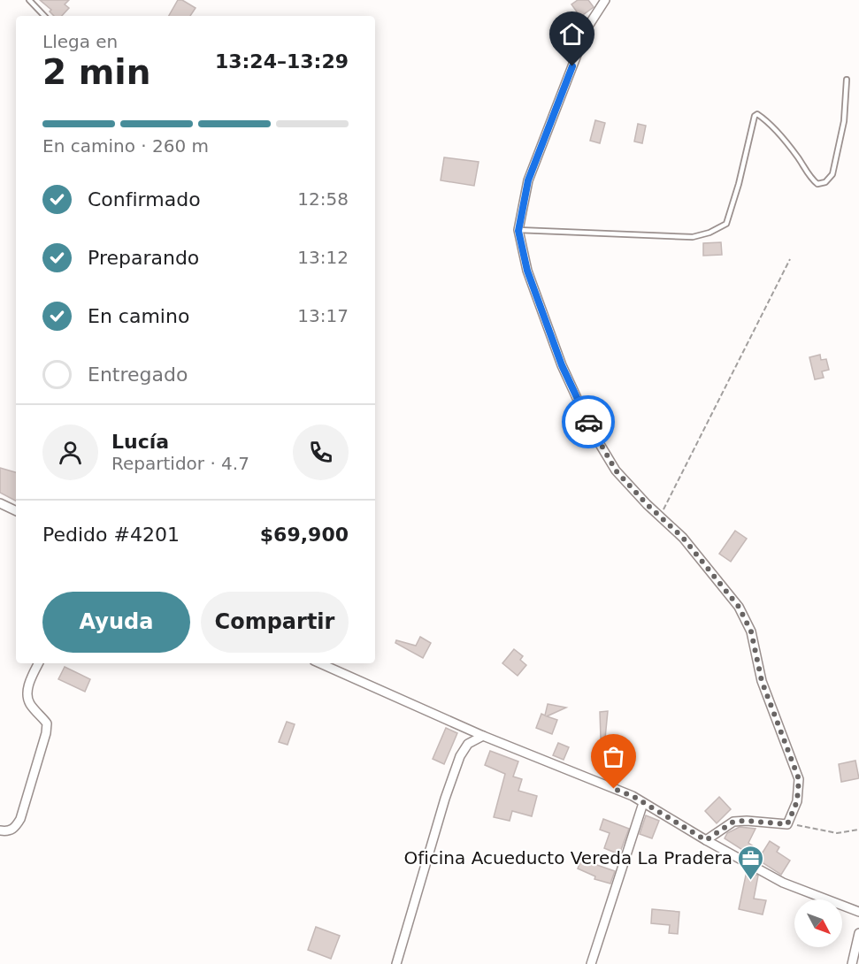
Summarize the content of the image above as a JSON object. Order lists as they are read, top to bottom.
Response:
{
  "places": {
    "office": ["Oficina Acueducto Vereda La Pradera"]
  },
  "north": "bottom right",
  "page": {
    "heading": ["2 min", "Llega en", "13:24–13:29"],
    "panel": [
      "Lucía",
      "Repartidor · 4.7",
      "Pedido #4201",
      "$69,900"
    ],
    "bar": "En camino · 260 m",
    "list": [
      ["Confirmado", "12:58"],
      ["Preparando", "13:12"],
      ["En camino", "13:17"],
      "Entregado"
    ],
    "buttons": ["Ayuda", "Compartir"]
  }
}
